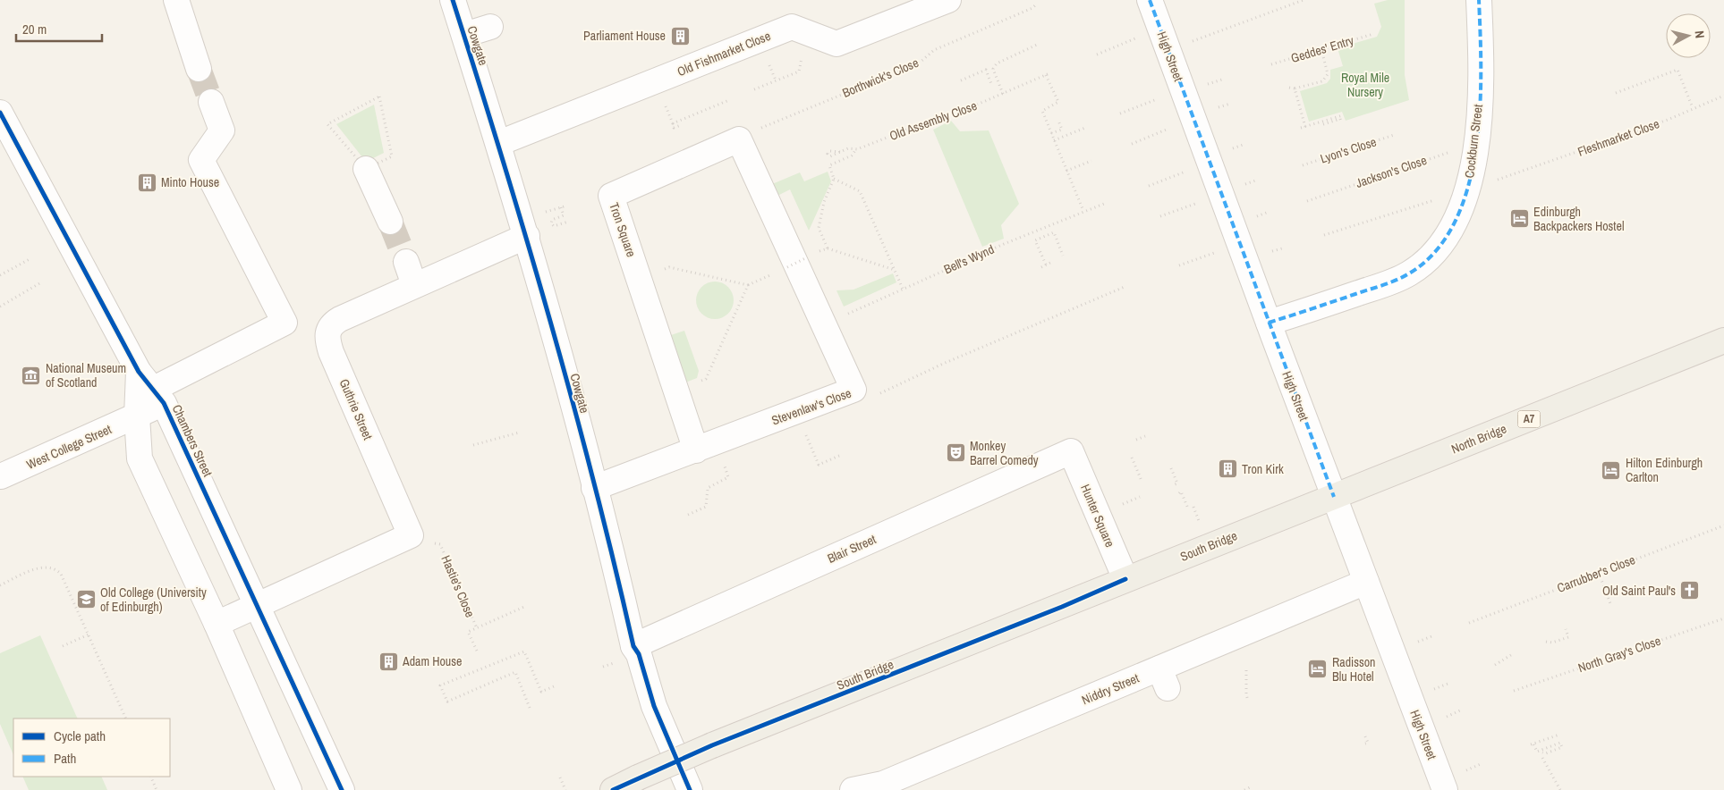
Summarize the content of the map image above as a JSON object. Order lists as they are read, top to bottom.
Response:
{
  "streets": {
    "main road": ["A7", "North Bridge", "South Bridge"],
    "street": [
      "Cowgate",
      "Old Fishmarket Close",
      "High Street",
      "Cockburn Street",
      "Tron Square",
      "Stevenlaw's Close",
      "Guthrie Street",
      "Chambers Street",
      "West College Street",
      "Hunter Square",
      "Blair Street",
      "Niddry Street"
    ],
    "path": [
      "Geddes' Entry",
      "Borthwick's Close",
      "Old Assembly Close",
      "Fleshmarket Close",
      "Lyon's Close",
      "Jackson's Close",
      "Bell's Wynd",
      "Carrubber's Close",
      "Hastie's Close",
      "North Gray's Close"
    ]
  },
  "crossings": [
    ["Cowgate", "Old Fishmarket Close"],
    ["Cowgate", "Stevenlaw's Close"],
    ["Cowgate", "Guthrie Street"],
    ["Cowgate", "Blair Street"],
    ["High Street", "Cockburn Street"],
    ["High Street", "North Bridge"],
    ["High Street", "South Bridge"],
    ["High Street", "Niddry Street"],
    ["Cockburn Street", "Jackson's Close"],
    ["Tron Square", "Stevenlaw's Close"],
    ["Guthrie Street", "Chambers Street"],
    ["North Bridge", "South Bridge"],
    ["Chambers Street", "West College Street"],
    ["Hunter Square", "South Bridge"],
    ["Hunter Square", "Blair Street"]
  ],
  "parks": ["Royal Mile Nursery"],
  "places": {
    "building": [
      "Parliament House",
      "Minto House",
      "Tron Kirk",
      "Adam House"
    ],
    "hotel": ["Edinburgh Backpackers Hostel", "Hilton Edinburgh Carlton", "Radisson Blu Hotel"],
    "museum": ["National Museum of Scotland"],
    "theatre": ["Monkey Barrel Comedy"],
    "church": ["Old Saint Paul's"],
    "school or university": ["Old College (University of Edinburgh)"]
  },
  "legend": ["Cycle path", "Path"],
  "scale_bar": "20 m",
  "north": "right"
}
